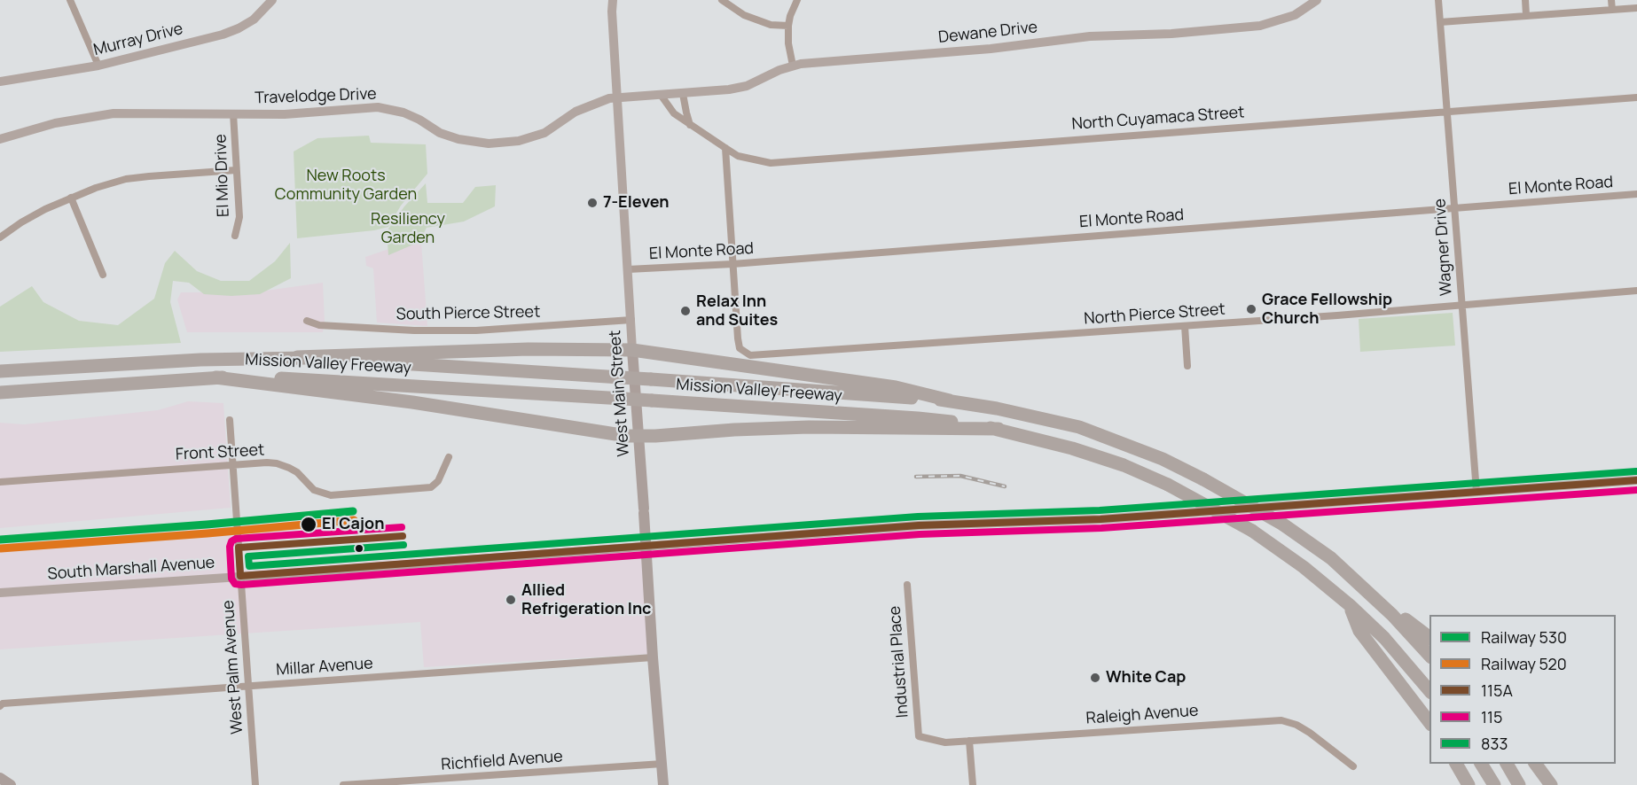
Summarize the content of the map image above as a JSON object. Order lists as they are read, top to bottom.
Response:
{
  "streets": {
    "highway": ["Mission Valley Freeway"],
    "main road": [
      "Dewane Drive",
      "Murray Drive",
      "Travelodge Drive",
      "West Main Street",
      "South Marshall Avenue"
    ],
    "street": [
      "North Cuyamaca Street",
      "El Mio Drive",
      "El Monte Road",
      "Wagner Drive",
      "South Pierce Street",
      "North Pierce Street",
      "Front Street",
      "Industrial Place",
      "West Palm Avenue",
      "Millar Avenue",
      "Raleigh Avenue",
      "Richfield Avenue"
    ]
  },
  "crossings": [
    ["Dewane Drive", "North Cuyamaca Street"],
    ["Travelodge Drive", "El Mio Drive"],
    ["Travelodge Drive", "West Main Street"],
    ["North Cuyamaca Street", "Wagner Drive"],
    ["El Monte Road", "Wagner Drive"],
    ["El Monte Road", "North Pierce Street"],
    ["El Monte Road", "West Main Street"],
    ["Wagner Drive", "North Pierce Street"],
    ["Wagner Drive", "South Marshall Avenue"],
    ["South Pierce Street", "West Main Street"],
    ["West Main Street", "South Marshall Avenue"],
    ["West Main Street", "Millar Avenue"],
    ["West Main Street", "Richfield Avenue"],
    ["Front Street", "West Palm Avenue"],
    ["South Marshall Avenue", "West Palm Avenue"],
    ["Industrial Place", "Raleigh Avenue"],
    ["West Palm Avenue", "Millar Avenue"]
  ],
  "parks": ["New Roots Community Garden", "Resiliency Garden"],
  "places": [
    "7-Eleven",
    "Grace Fellowship Church",
    "Relax Inn and Suites",
    "El Cajon",
    "Allied Refrigeration Inc",
    "White Cap"
  ],
  "lines": [
    "transit line 833",
    "transit line 115A",
    "transit line 115",
    "rail line 530",
    "rail line 520"
  ],
  "legend": [
    "Railway 530",
    "Railway 520",
    "115A",
    "115",
    "833"
  ]
}
